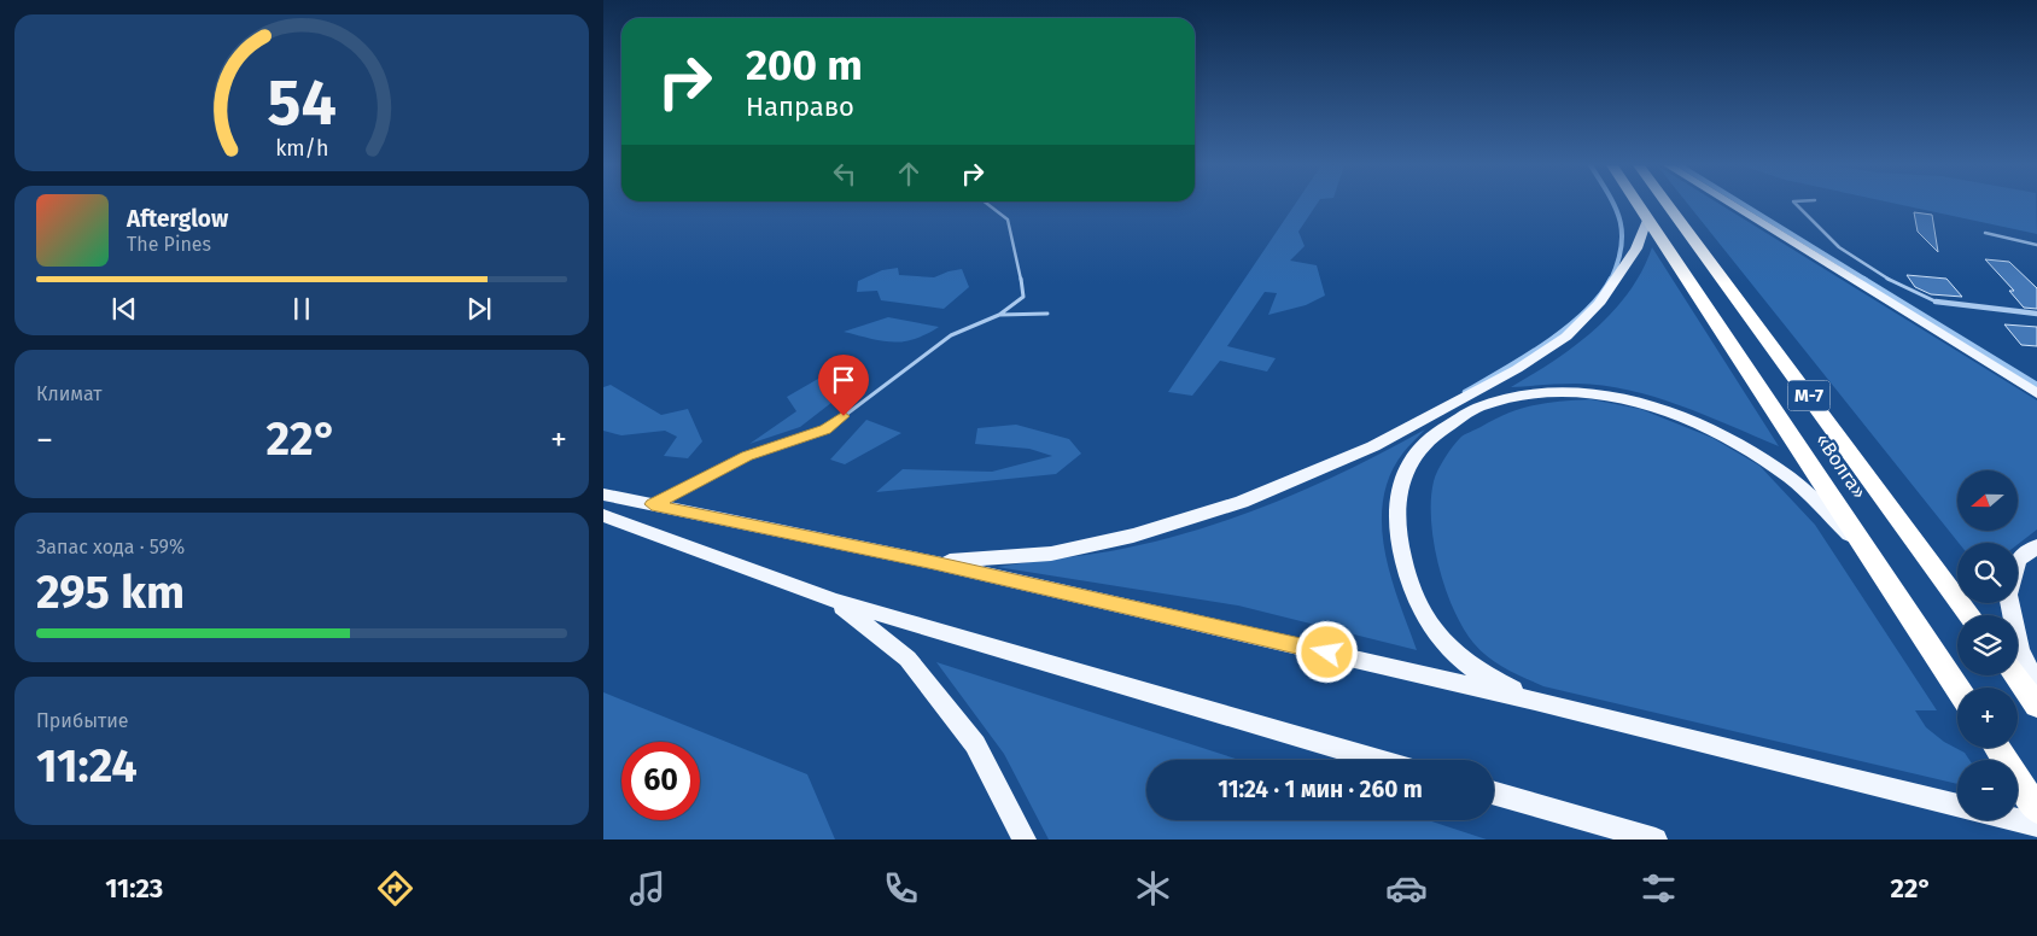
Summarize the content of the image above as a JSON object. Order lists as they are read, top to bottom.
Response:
{
  "streets": {
    "highway": ["М-7", "«Волга»"]
  },
  "north": "left",
  "page": {
    "turn": ["200 m", "Направо"],
    "song": ["Afterglow", "The Pines"],
    "tile": [
      "Климат",
      ["Запас хода · 59%", "295 km"],
      ["Прибытие", "11:24"]
    ],
    "heat": ["−", "22°", "+"],
    "map_buttons": ["+", "−"],
    "limit": "60",
    "trip": "11:24 · 1 мин · 260 m",
    "tabs": ["11:23", "22°"],
    "gauge": ["54", "km/h"]
  }
}
